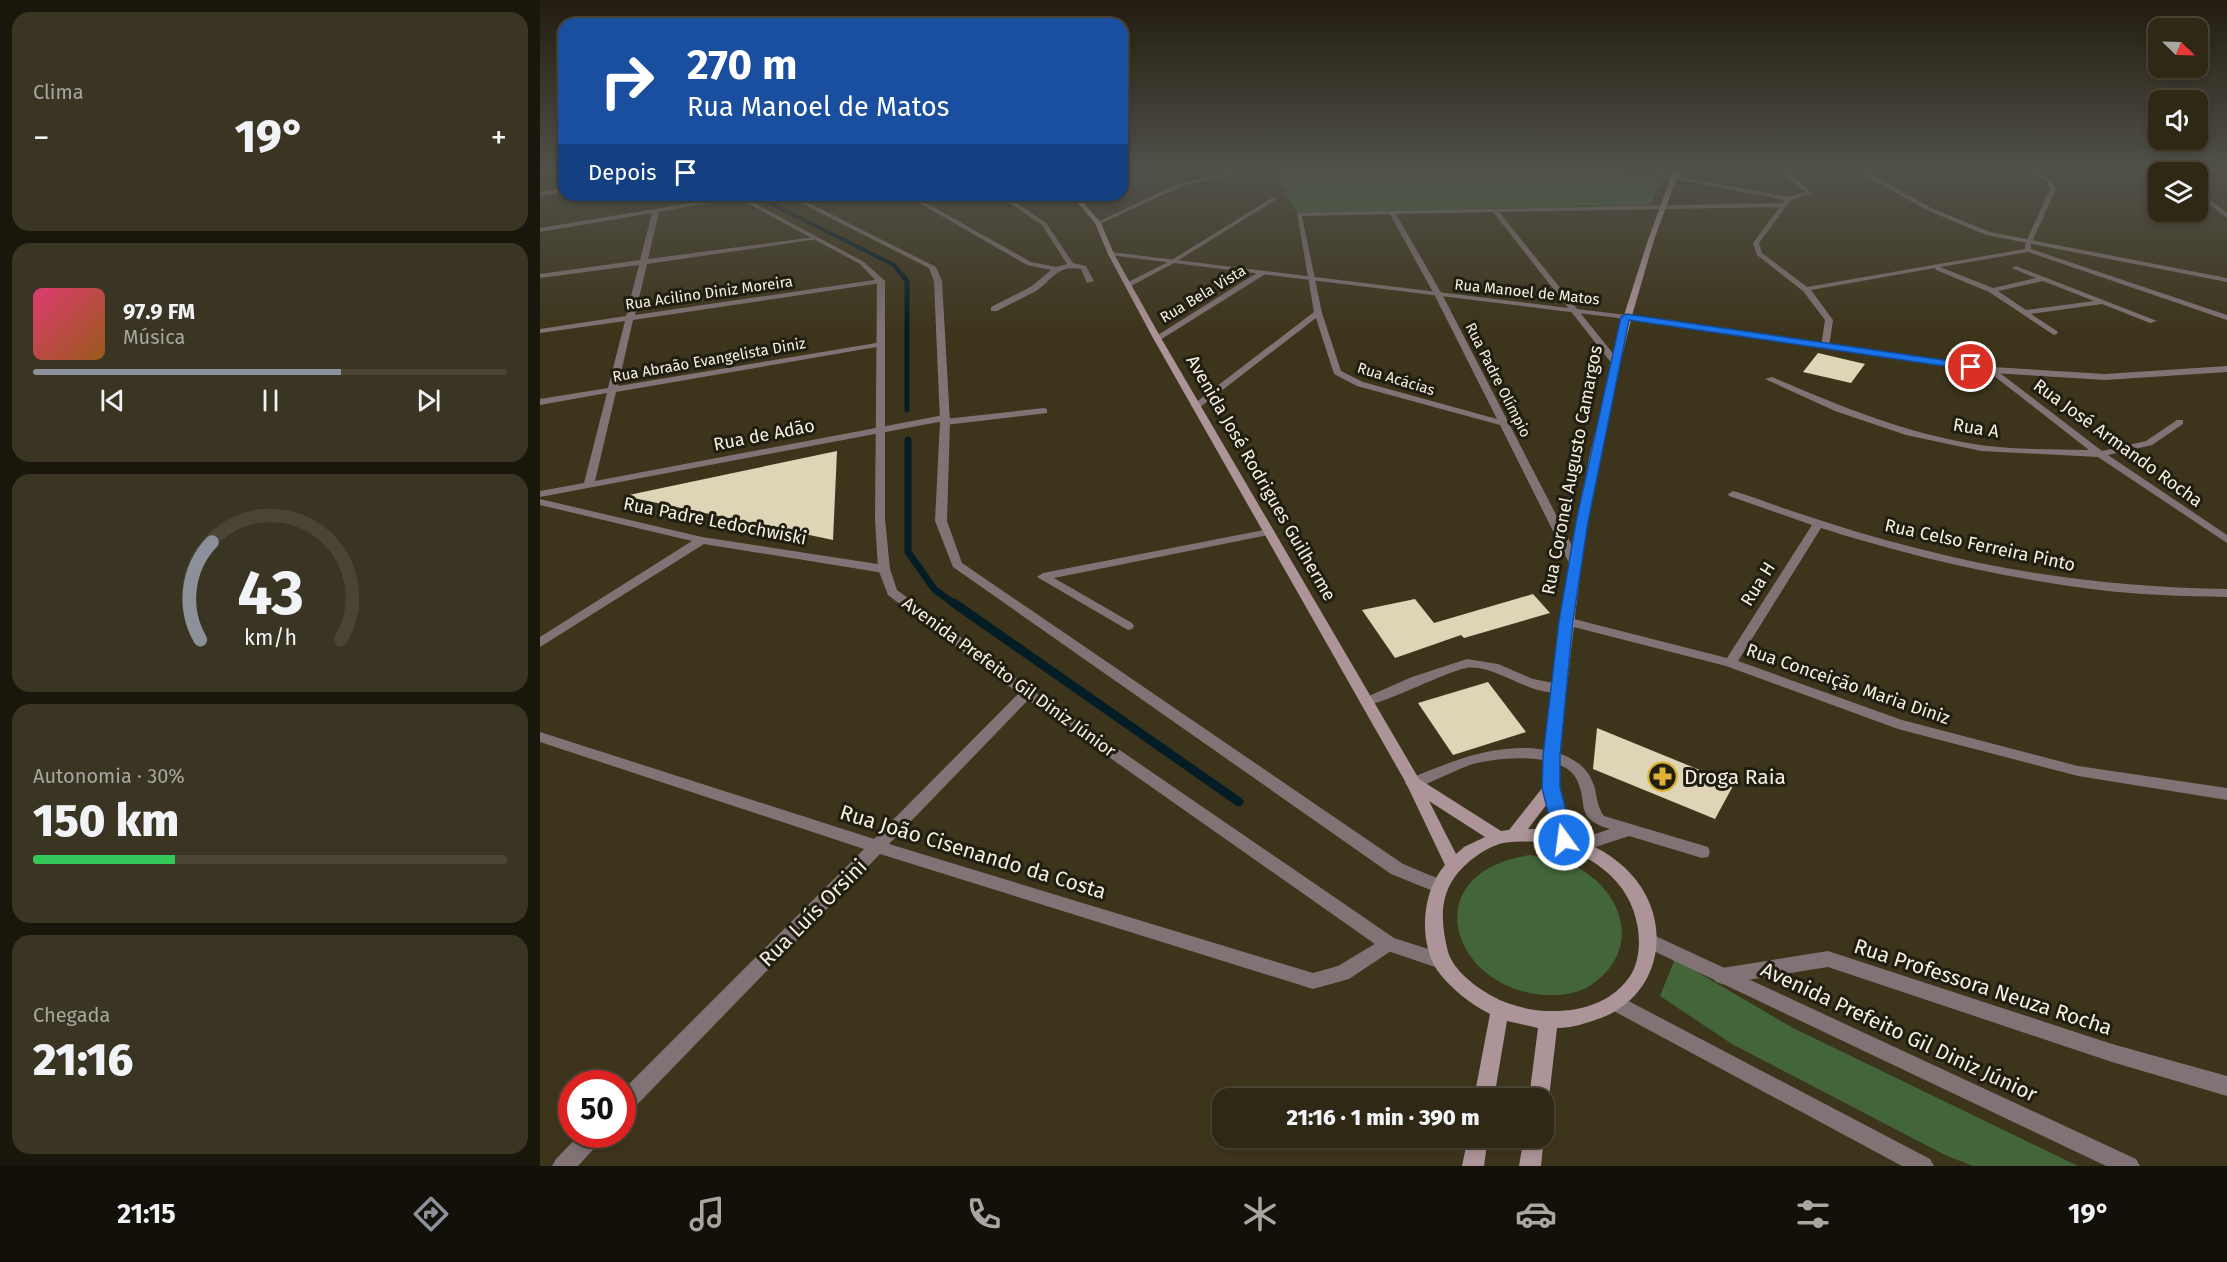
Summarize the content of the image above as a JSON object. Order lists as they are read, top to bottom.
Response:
{
  "streets": {
    "main road": ["Rua Coronel Augusto Camargos", "Avenida José Rodrigues Guilherme"],
    "street": [
      "Rua Manoel de Matos",
      "Rua Acilino Diniz Moreira",
      "Rua Bela Vista",
      "Rua Abraão Evangelista Diniz",
      "Rua Acácias",
      "Rua Padre Olímpio",
      "Rua A",
      "Rua de Adão",
      "Rua José Armando Rocha",
      "Rua Padre Ledochwiski",
      "Rua Celso Ferreira Pinto",
      "Rua H",
      "Avenida Prefeito Gil Diniz Júnior",
      "Rua Conceição Maria Diniz",
      "Rua João Cisenando da Costa",
      "Rua Luís Orsini",
      "Rua Professora Neuza Rocha"
    ]
  },
  "crossings": [
    ["Rua Manoel de Matos", "Rua Bela Vista"],
    ["Rua Manoel de Matos", "Rua Acácias"],
    ["Rua Manoel de Matos", "Rua Padre Olímpio"],
    ["Rua Manoel de Matos", "Rua José Armando Rocha"],
    ["Rua Manoel de Matos", "Rua Coronel Augusto Camargos"],
    ["Rua Manoel de Matos", "Avenida José Rodrigues Guilherme"],
    ["Rua Acilino Diniz Moreira", "Avenida Prefeito Gil Diniz Júnior"],
    ["Rua Bela Vista", "Avenida José Rodrigues Guilherme"],
    ["Rua Abraão Evangelista Diniz", "Avenida Prefeito Gil Diniz Júnior"],
    ["Rua Acácias", "Rua Padre Olímpio"],
    ["Rua Padre Olímpio", "Rua Coronel Augusto Camargos"],
    ["Rua A", "Rua José Armando Rocha"],
    ["Rua de Adão", "Avenida Prefeito Gil Diniz Júnior"],
    ["Rua Coronel Augusto Camargos", "Avenida José Rodrigues Guilherme"],
    ["Rua Coronel Augusto Camargos", "Avenida Prefeito Gil Diniz Júnior"],
    ["Rua Coronel Augusto Camargos", "Rua Conceição Maria Diniz"],
    ["Avenida José Rodrigues Guilherme", "Avenida Prefeito Gil Diniz Júnior"],
    ["Rua Padre Ledochwiski", "Avenida Prefeito Gil Diniz Júnior"],
    ["Rua Celso Ferreira Pinto", "Rua H"],
    ["Rua H", "Rua Conceição Maria Diniz"],
    ["Avenida Prefeito Gil Diniz Júnior", "Rua João Cisenando da Costa"],
    ["Avenida Prefeito Gil Diniz Júnior", "Rua Luís Orsini"],
    ["Avenida Prefeito Gil Diniz Júnior", "Rua Professora Neuza Rocha"],
    ["Rua João Cisenando da Costa", "Rua Luís Orsini"]
  ],
  "places": {
    "pharmacy": ["Droga Raia"]
  },
  "north": "bottom right",
  "page": {
    "tile": [
      "Clima",
      ["Autonomia · 30%", "150 km"],
      ["Chegada", "21:16"]
    ],
    "turn": ["270 m", "Rua Manoel de Matos"],
    "heat": ["−", "19°", "+"],
    "then": "Depois",
    "song": ["97.9 FM", "Música"],
    "limit": "50",
    "trip": "21:16 · 1 min · 390 m",
    "tabs": ["21:15", "19°"],
    "gauge": ["43", "km/h"]
  }
}
